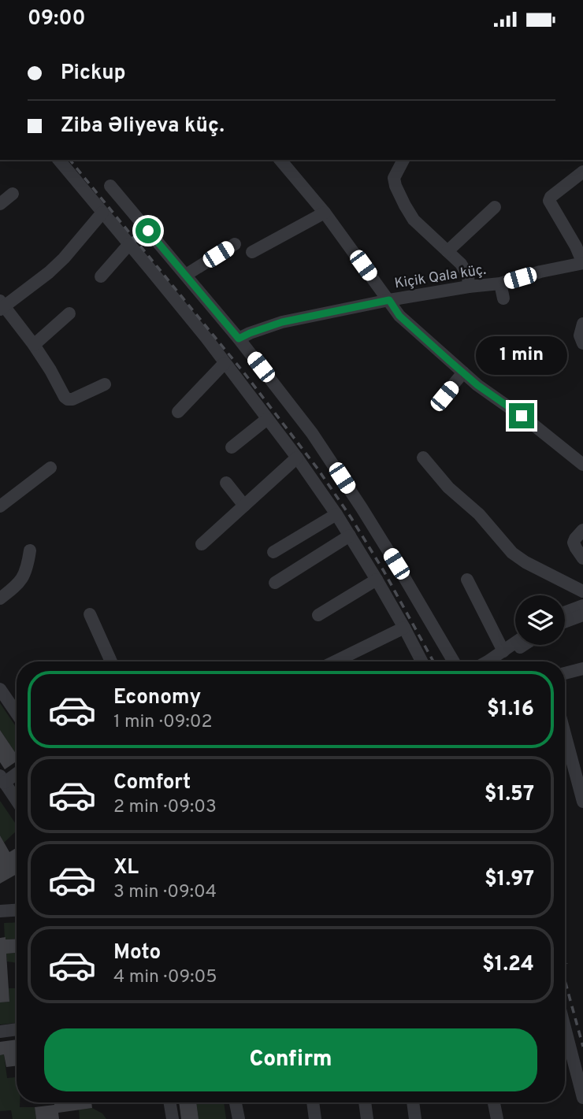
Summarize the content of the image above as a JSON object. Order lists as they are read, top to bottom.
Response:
{
  "streets": {
    "street": ["Kiçik Qala küç."]
  },
  "page": {
    "status": "09:00",
    "banner": ["Pickup", "Ziba Əliyeva küç."],
    "bubble": "1 min",
    "list": [
      {
        "name": "Economy",
        "note": "1 min · 09:02",
        "value": "$1.16"
      },
      {
        "name": "Comfort",
        "note": "2 min · 09:03",
        "value": "$1.57"
      },
      {
        "name": "XL",
        "note": "3 min · 09:04",
        "value": "$1.97"
      },
      {
        "name": "Moto",
        "note": "4 min · 09:05",
        "value": "$1.24"
      }
    ],
    "buttons": "Confirm"
  }
}
